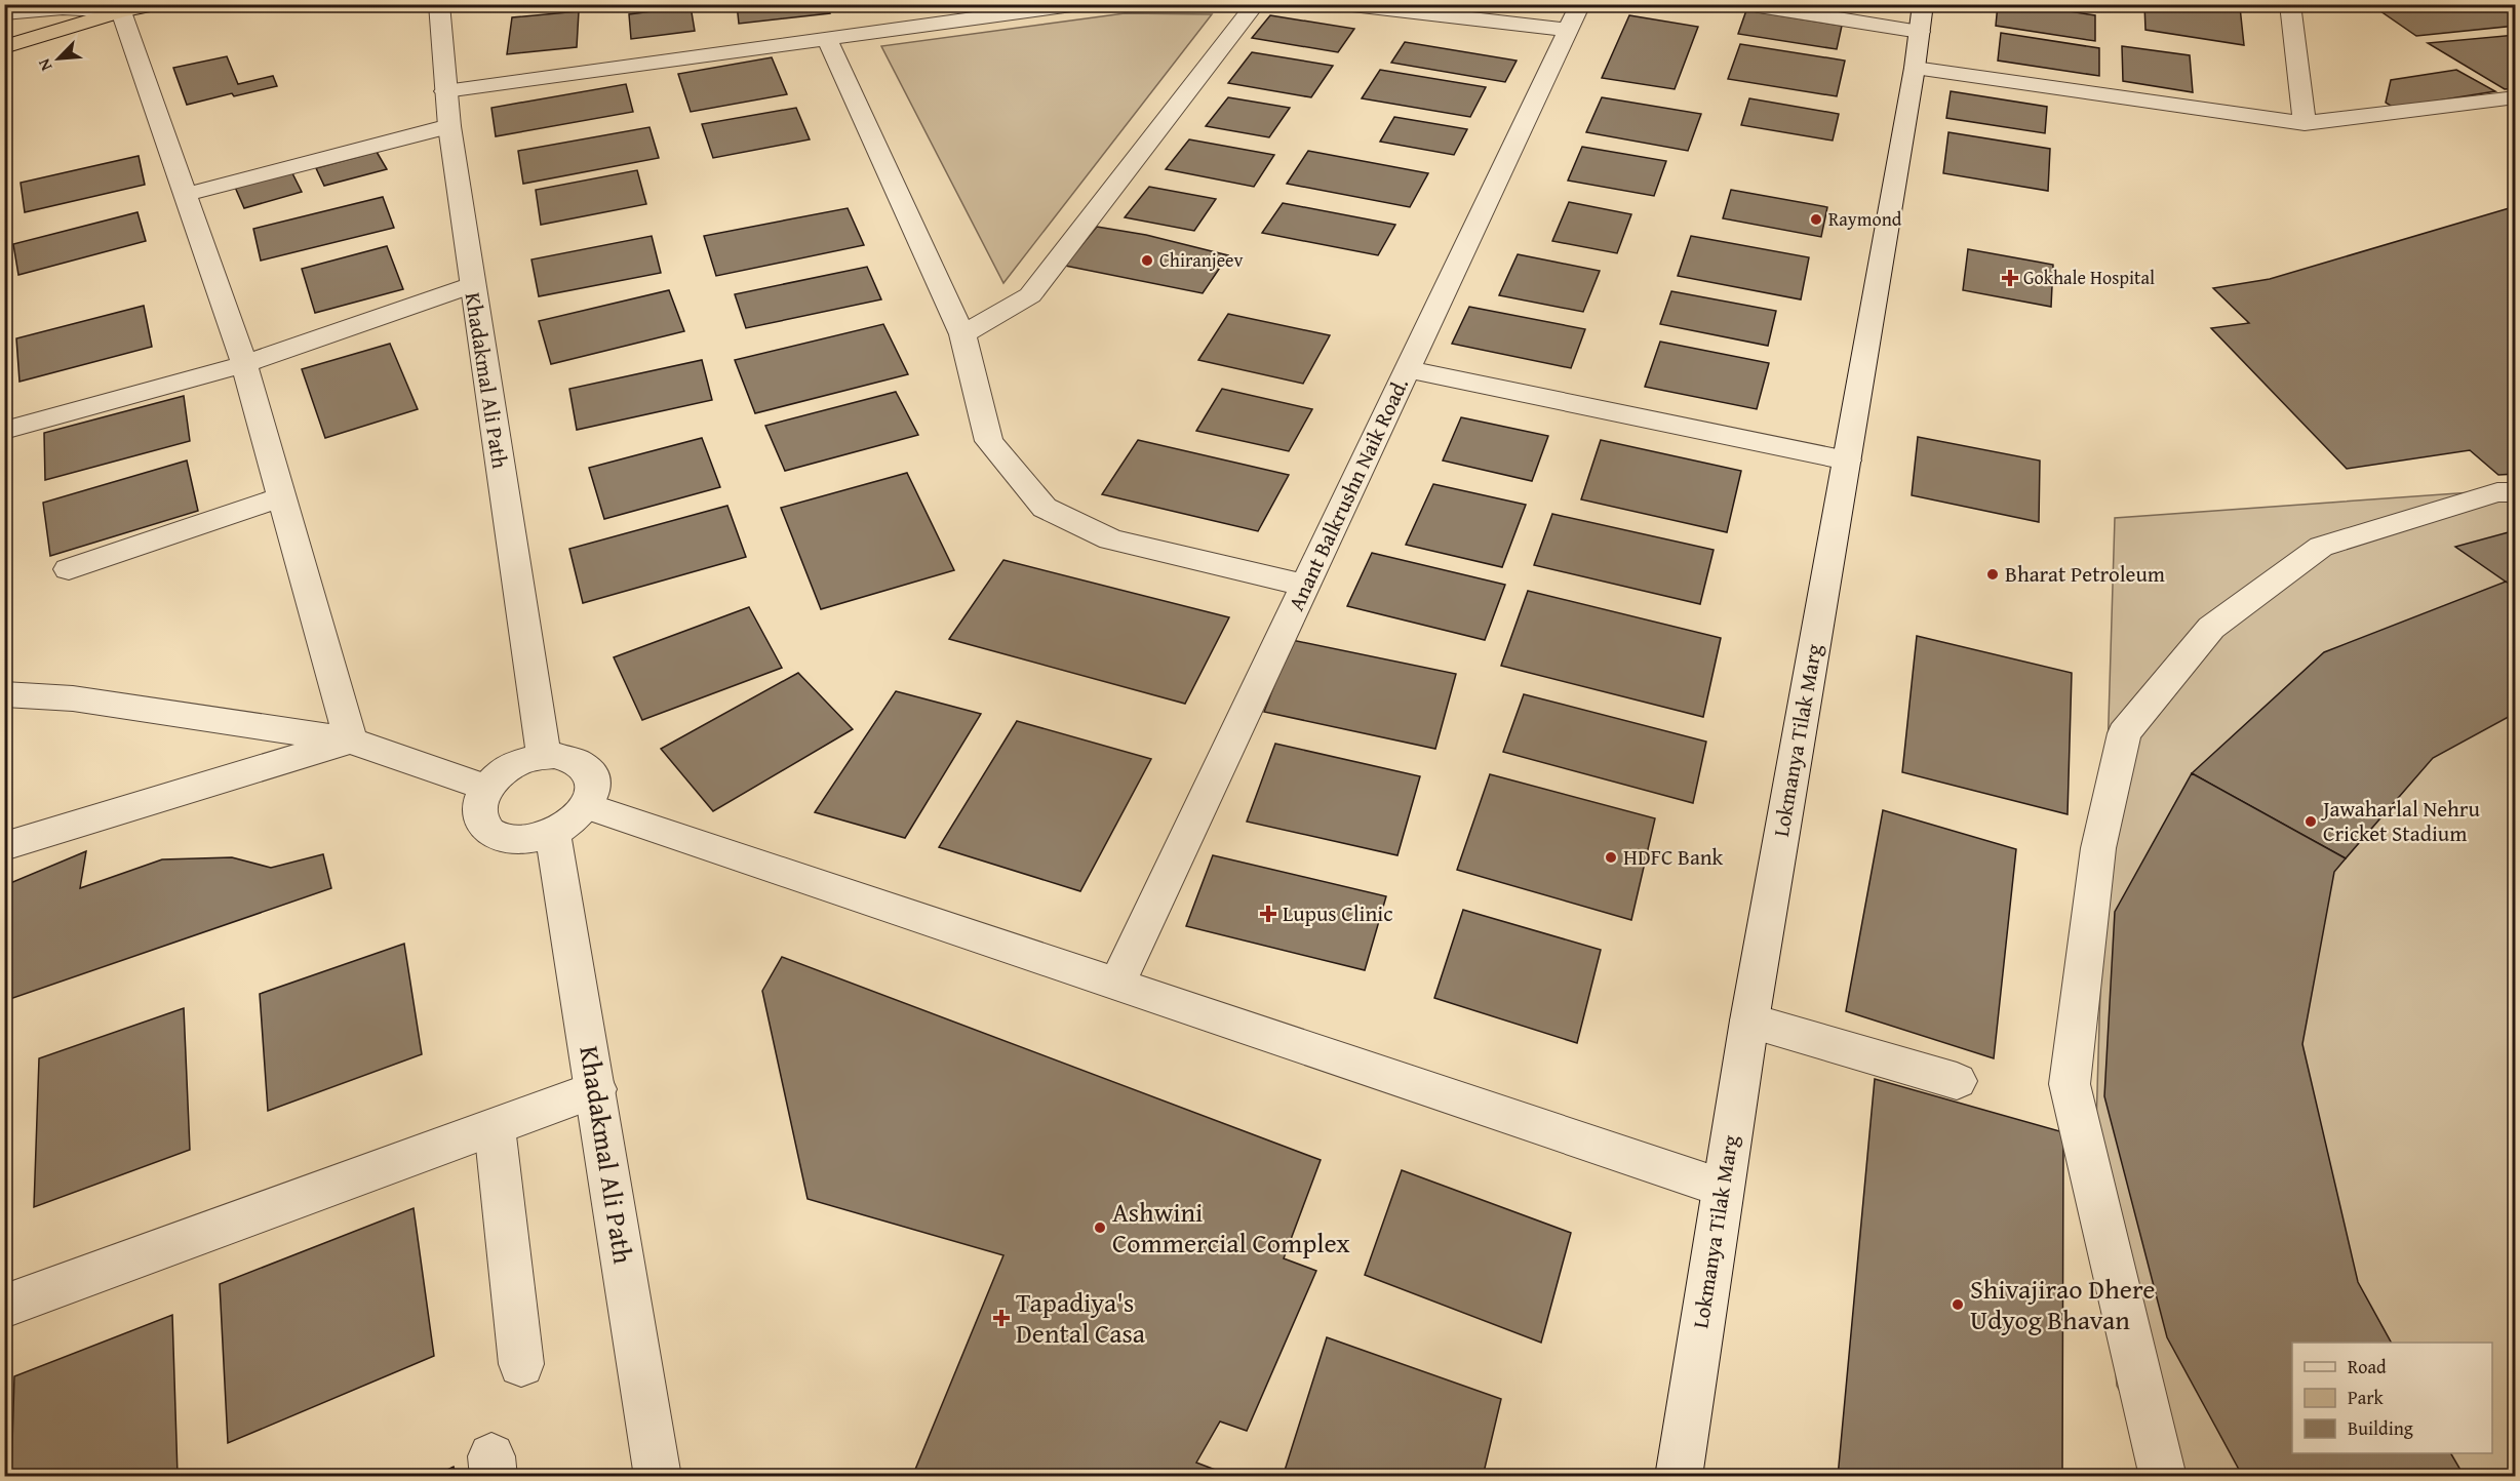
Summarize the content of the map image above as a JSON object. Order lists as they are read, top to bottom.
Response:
{
  "streets": {
    "street": ["Khadakmal Ali Path", "Anant Balkrushn Naik Road.", "Lokmanya Tilak Marg"]
  },
  "places": {
    "other": [
      "Raymond",
      "Chiranjeev",
      "Bharat Petroleum",
      "Jawaharlal Nehru Cricket Stadium",
      "HDFC Bank",
      "Ashwini Commercial Complex",
      "Shivajirao Dhere Udyog Bhavan"
    ],
    "health": ["Gokhale Hospital", "Lupus Clinic", "Tapadiya's Dental Casa"]
  },
  "legend": ["Road", "Park", "Building"],
  "north": "bottom left"
}
